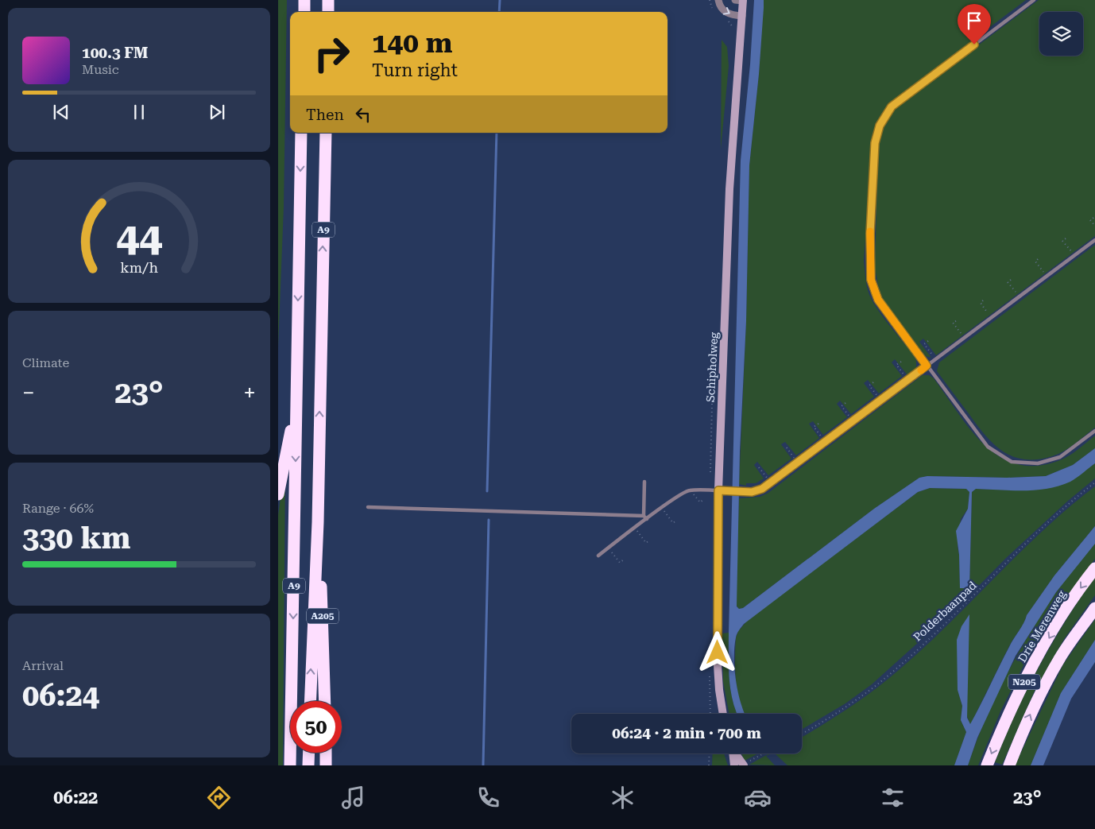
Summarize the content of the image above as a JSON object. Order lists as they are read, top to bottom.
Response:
{
  "streets": {
    "highway": [
      "A9",
      "A205",
      "Drie Merenweg",
      "N205"
    ],
    "main road": ["Schipholweg"],
    "path": ["Polderbaanpad"]
  },
  "crossings": [
    ["A9", "A205"]
  ],
  "page": {
    "turn": ["140 m", "Turn right"],
    "song": ["100.3 FM", "Music"],
    "then": "Then",
    "tile": [
      "Climate",
      ["Range · 66%", "330 km"],
      ["Arrival", "06:24"]
    ],
    "heat": ["−", "23°", "+"],
    "limit": "50",
    "trip": "06:24 · 2 min · 700 m",
    "tabs": ["06:22", "23°"],
    "gauge": ["44", "km/h"]
  }
}
